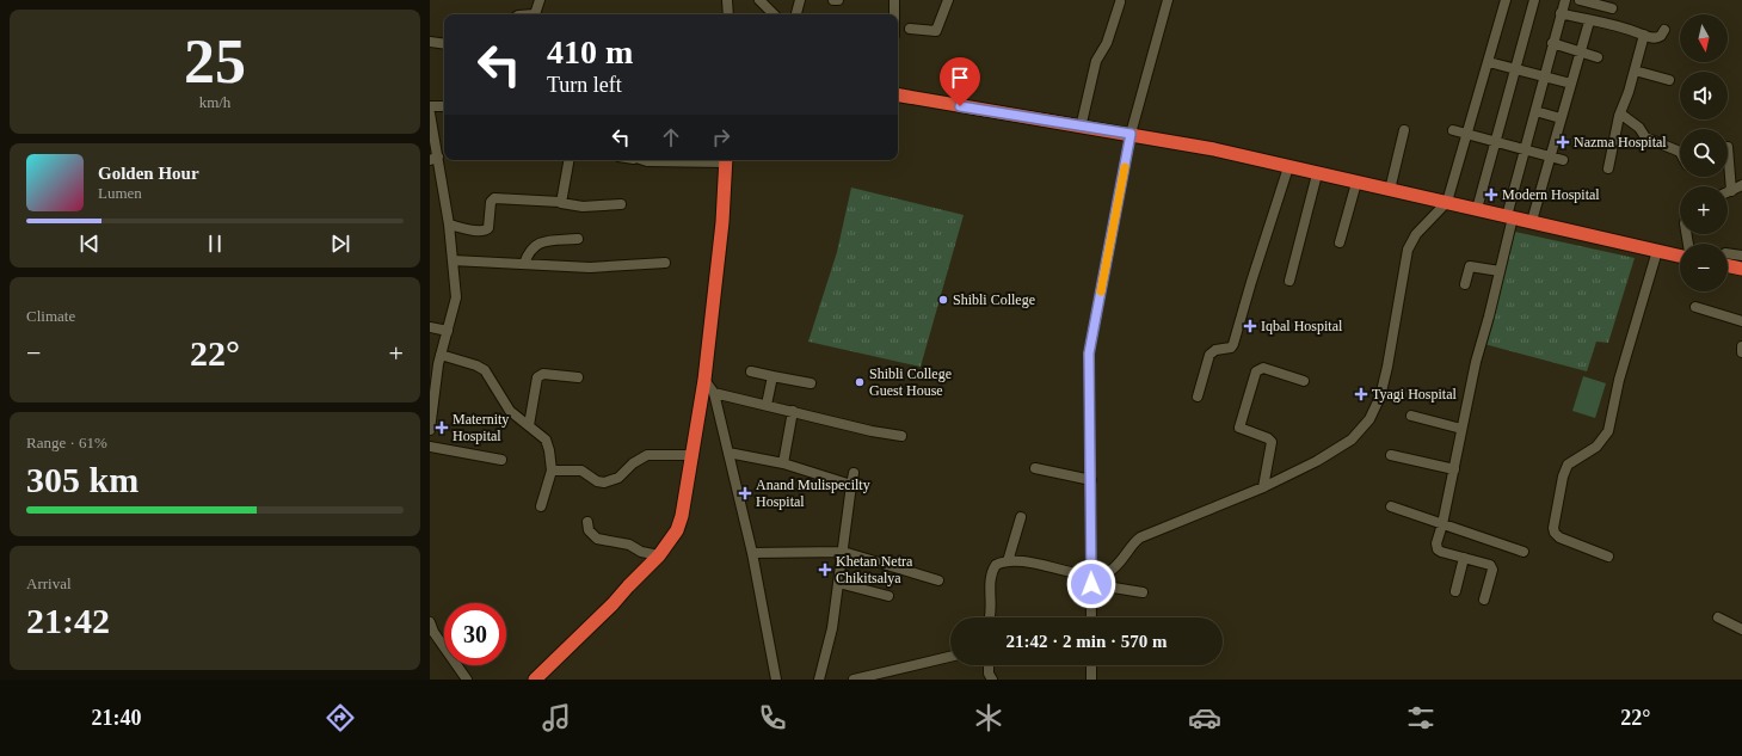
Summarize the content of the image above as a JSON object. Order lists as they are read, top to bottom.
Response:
{
  "places": {
    "health": [
      "Nazma Hospital",
      "Modern Hospital",
      "Iqbal Hospital",
      "Tyagi Hospital",
      "Maternity Hospital",
      "Anand Mulispecilty Hospital",
      "Khetan Netra Chikitsalya"
    ],
    "other": ["Shibli College", "Shibli College Guest House"]
  },
  "north": "bottom",
  "page": {
    "tile": [
      ["25", "km/h"],
      "Climate",
      ["Range · 61%", "305 km"],
      ["Arrival", "21:42"]
    ],
    "map_buttons": ["+", "−"],
    "turn": ["410 m", "Turn left"],
    "song": ["Golden Hour", "Lumen"],
    "heat": ["−", "22°", "+"],
    "limit": "30",
    "trip": "21:42 · 2 min · 570 m",
    "tabs": ["21:40", "22°"]
  }
}
